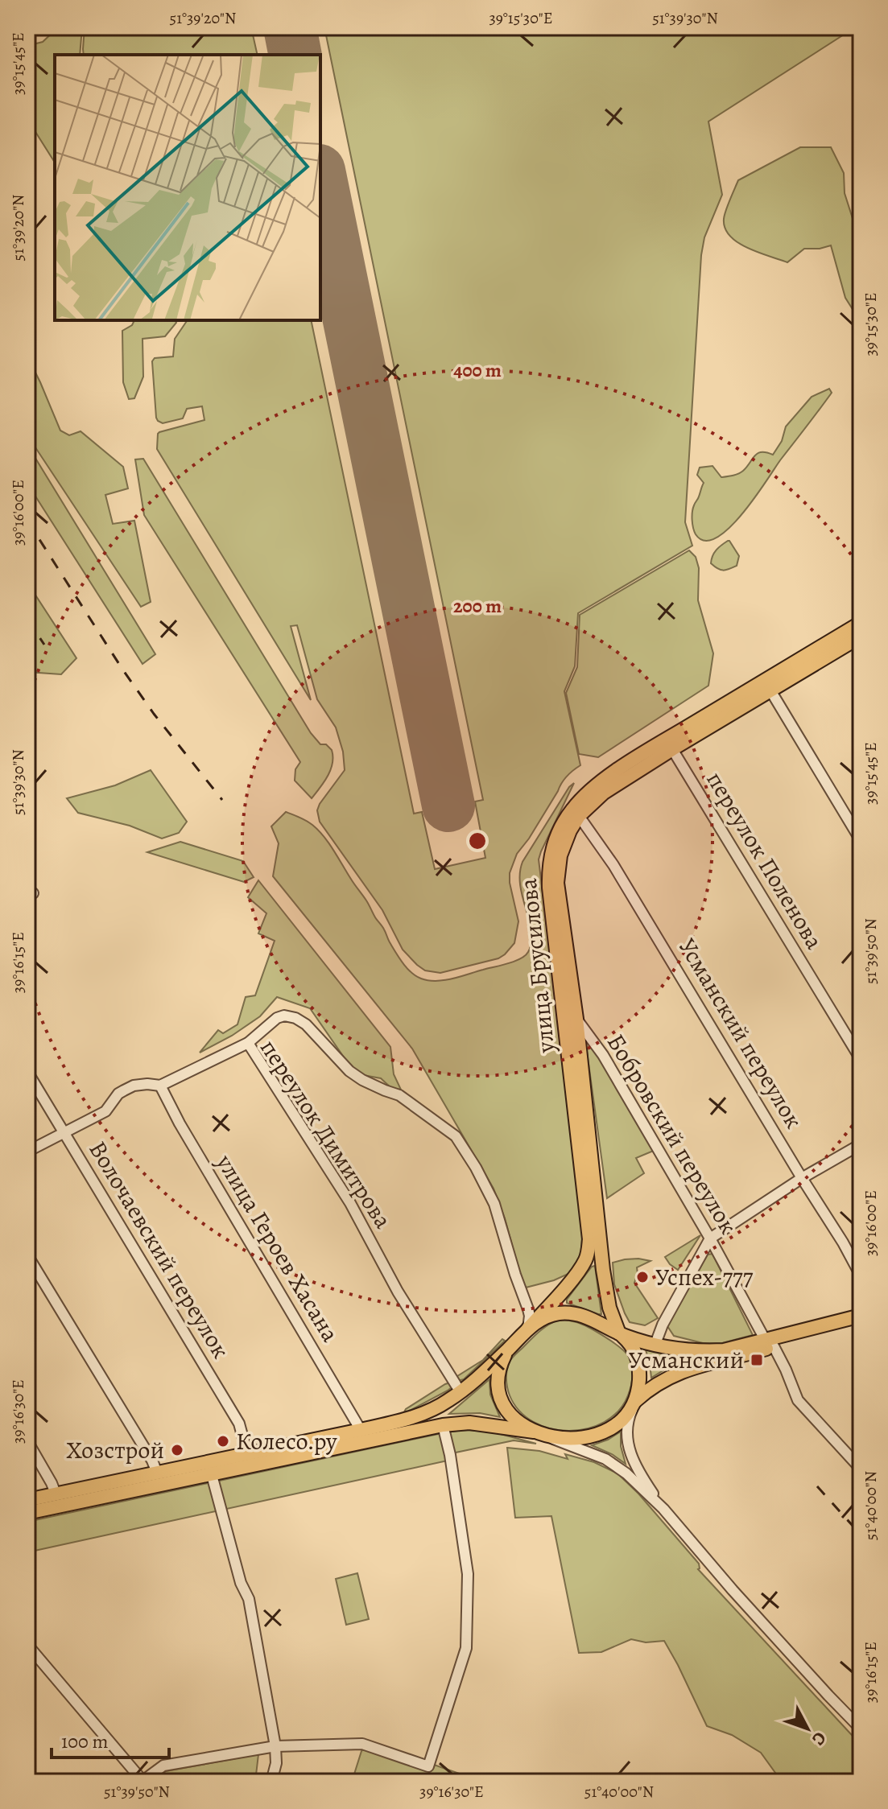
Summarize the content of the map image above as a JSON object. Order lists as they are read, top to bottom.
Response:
{
  "streets": {
    "main road": ["улица Брусилова"],
    "street": [
      "переулок Поленова",
      "Усманский переулок",
      "переулок Димитрова",
      "Бобровский переулок",
      "улица Героев Хасана",
      "Волочаевский переулок"
    ]
  },
  "crossings": [
    ["переулок Поленова", "улица Брусилова"],
    ["улица Брусилова", "Усманский переулок"],
    ["улица Брусилова", "Бобровский переулок"],
    ["переулок Димитрова", "улица Героев Хасана"],
    ["переулок Димитрова", "Волочаевский переулок"]
  ],
  "places": {
    "other": ["Успех-777", "Колесо.ру", "Хозстрой"],
    "transit": ["Усманский"]
  },
  "scale_bar": "100 m",
  "north": "bottom right",
  "coordinates": [
    "51°39'20\"N",
    "39°15'30\"E",
    "51°39'30\"N",
    "39°15'45\"E",
    "39°16'00\"E",
    "51°39'50\"N",
    "39°16'15\"E",
    "39°16'30\"E",
    "51°40'00\"N"
  ],
  "rings": ["400 m", "200 m"]
}
